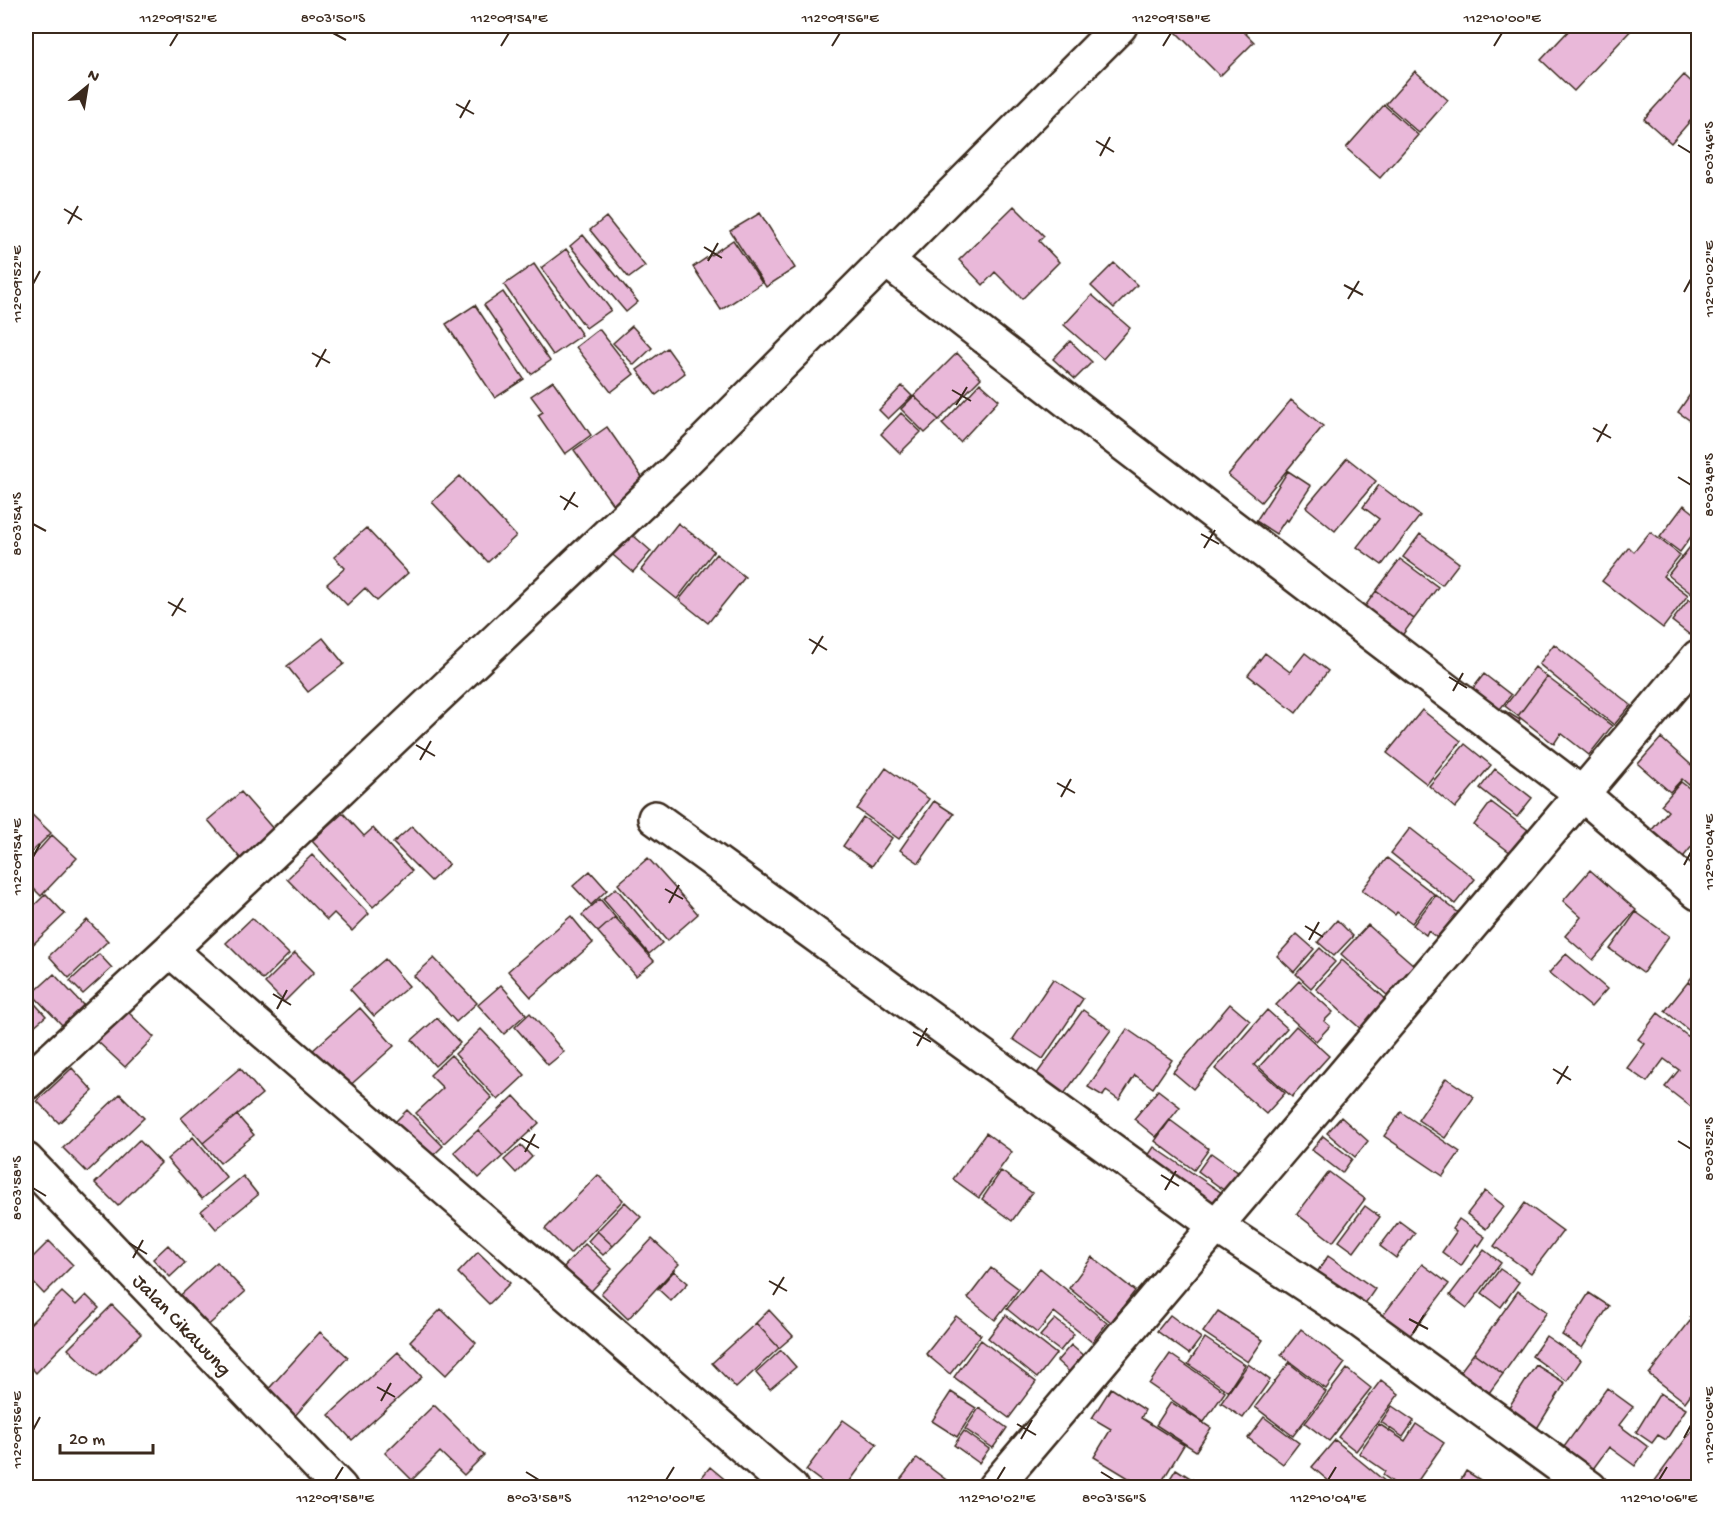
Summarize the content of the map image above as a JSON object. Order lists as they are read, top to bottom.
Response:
{
  "streets": {
    "street": ["Jalan Cikawung"]
  },
  "scale_bar": "20 m",
  "north": "top right",
  "coordinates": [
    "112°09'52\"E",
    "8°03'50\"S",
    "112°09'54\"E",
    "112°09'56\"E",
    "112°09'58\"E",
    "112°10'00\"E",
    "8°03'46\"S",
    "112°10'02\"E",
    "8°03'48\"S",
    "8°03'54\"S",
    "112°10'04\"E",
    "8°03'52\"S",
    "8°03'58\"S",
    "112°10'06\"E",
    "8°03'56\"S"
  ]
}
